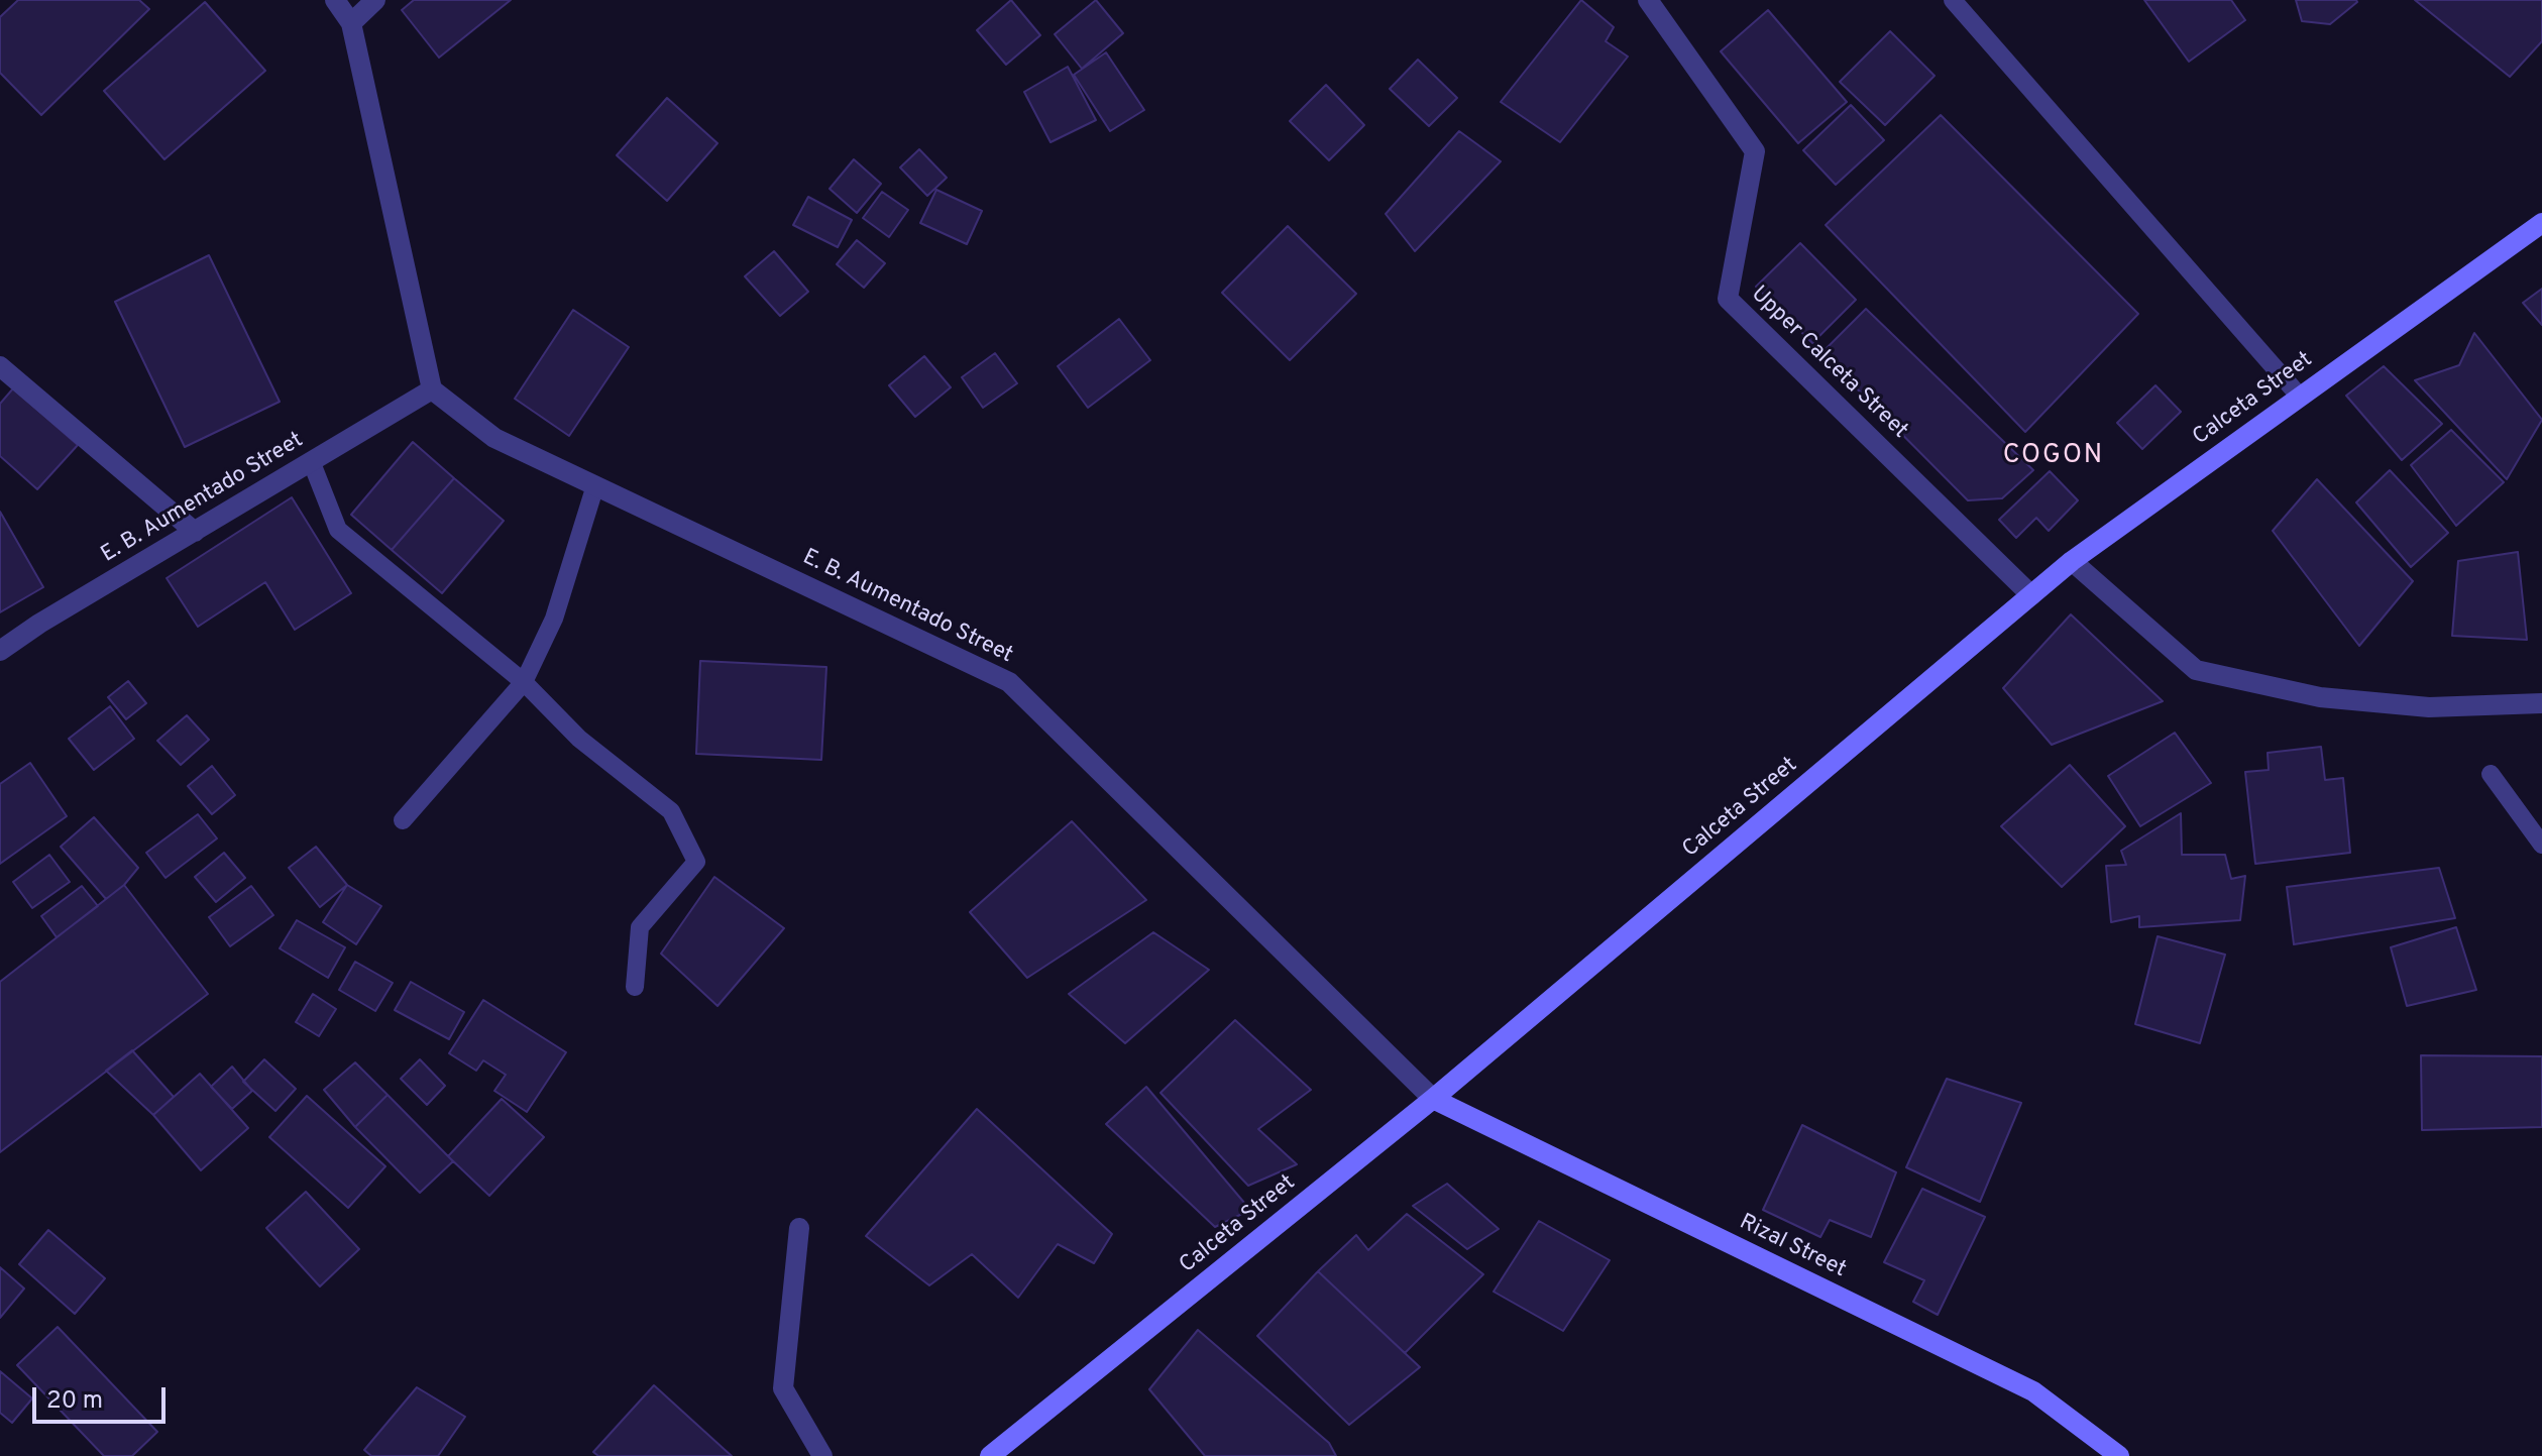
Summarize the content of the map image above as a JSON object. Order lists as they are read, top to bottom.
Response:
{
  "streets": {
    "main road": ["Calceta Street", "Rizal Street"],
    "street": ["Upper Calceta Street", "E. B. Aumentado Street"]
  },
  "crossings": [
    ["Upper Calceta Street", "Calceta Street"],
    ["Calceta Street", "E. B. Aumentado Street"],
    ["Calceta Street", "Rizal Street"],
    ["E. B. Aumentado Street", "Rizal Street"]
  ],
  "districts": ["COGON"],
  "scale_bar": "20 m"
}
